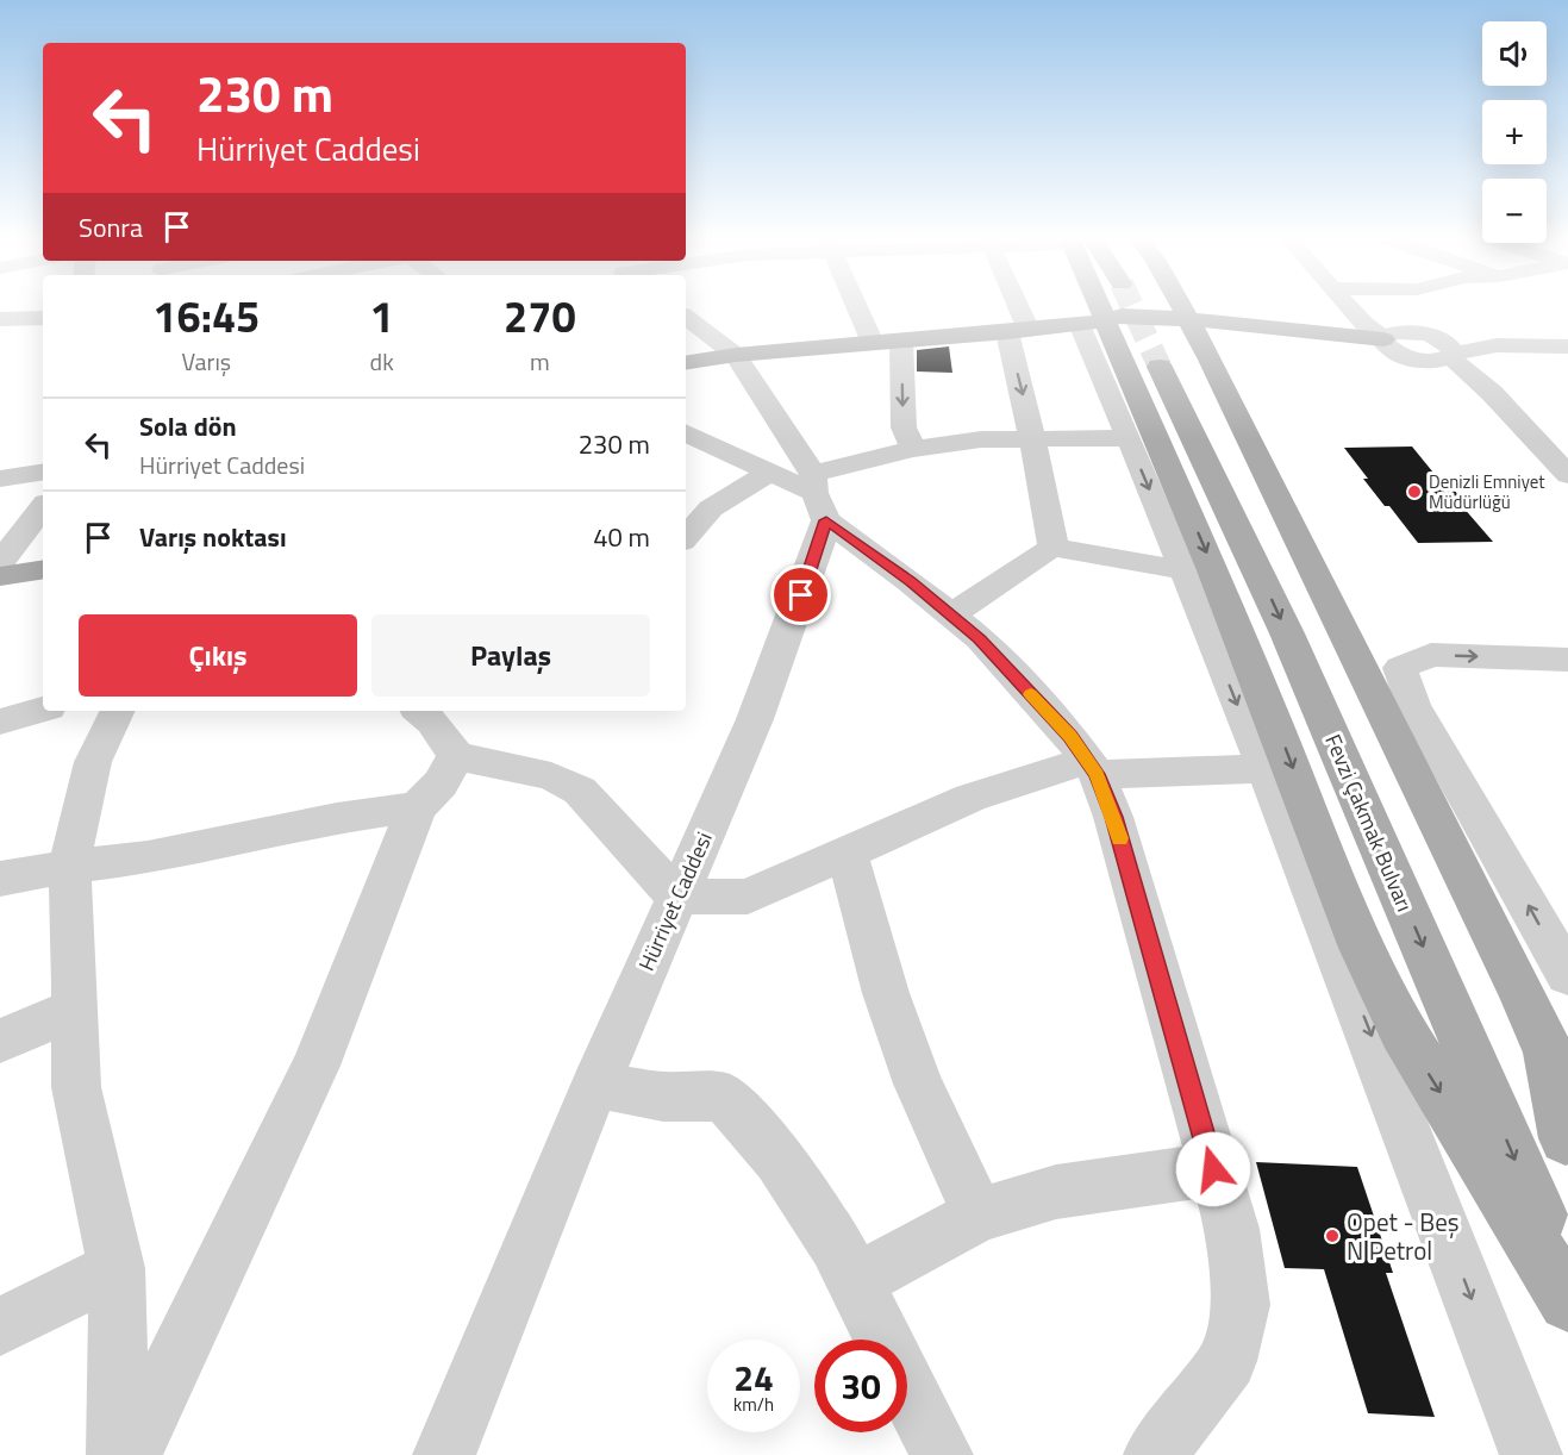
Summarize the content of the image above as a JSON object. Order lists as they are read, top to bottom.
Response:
{
  "streets": {
    "main road": ["Fevzi Çakmak Bulvarı"],
    "street": ["Hürriyet Caddesi"]
  },
  "places": ["Denizli Emniyet Müdürlüğü", "Opet - Beş N Petrol"],
  "page": {
    "map_buttons": ["+", "−"],
    "turn": ["230 m", "Hürriyet Caddesi"],
    "then": "Sonra",
    "eta": [
      "16:45",
      "Varış",
      "1",
      "dk",
      "270",
      "m"
    ],
    "list": [
      {
        "name": "Sola dön",
        "note": "Hürriyet Caddesi",
        "value": "230 m"
      },
      {
        "name": "Varış noktası",
        "value": "40 m"
      }
    ],
    "buttons": ["Çıkış", "Paylaş"],
    "speed": "24 km/h",
    "limit": "30"
  }
}
